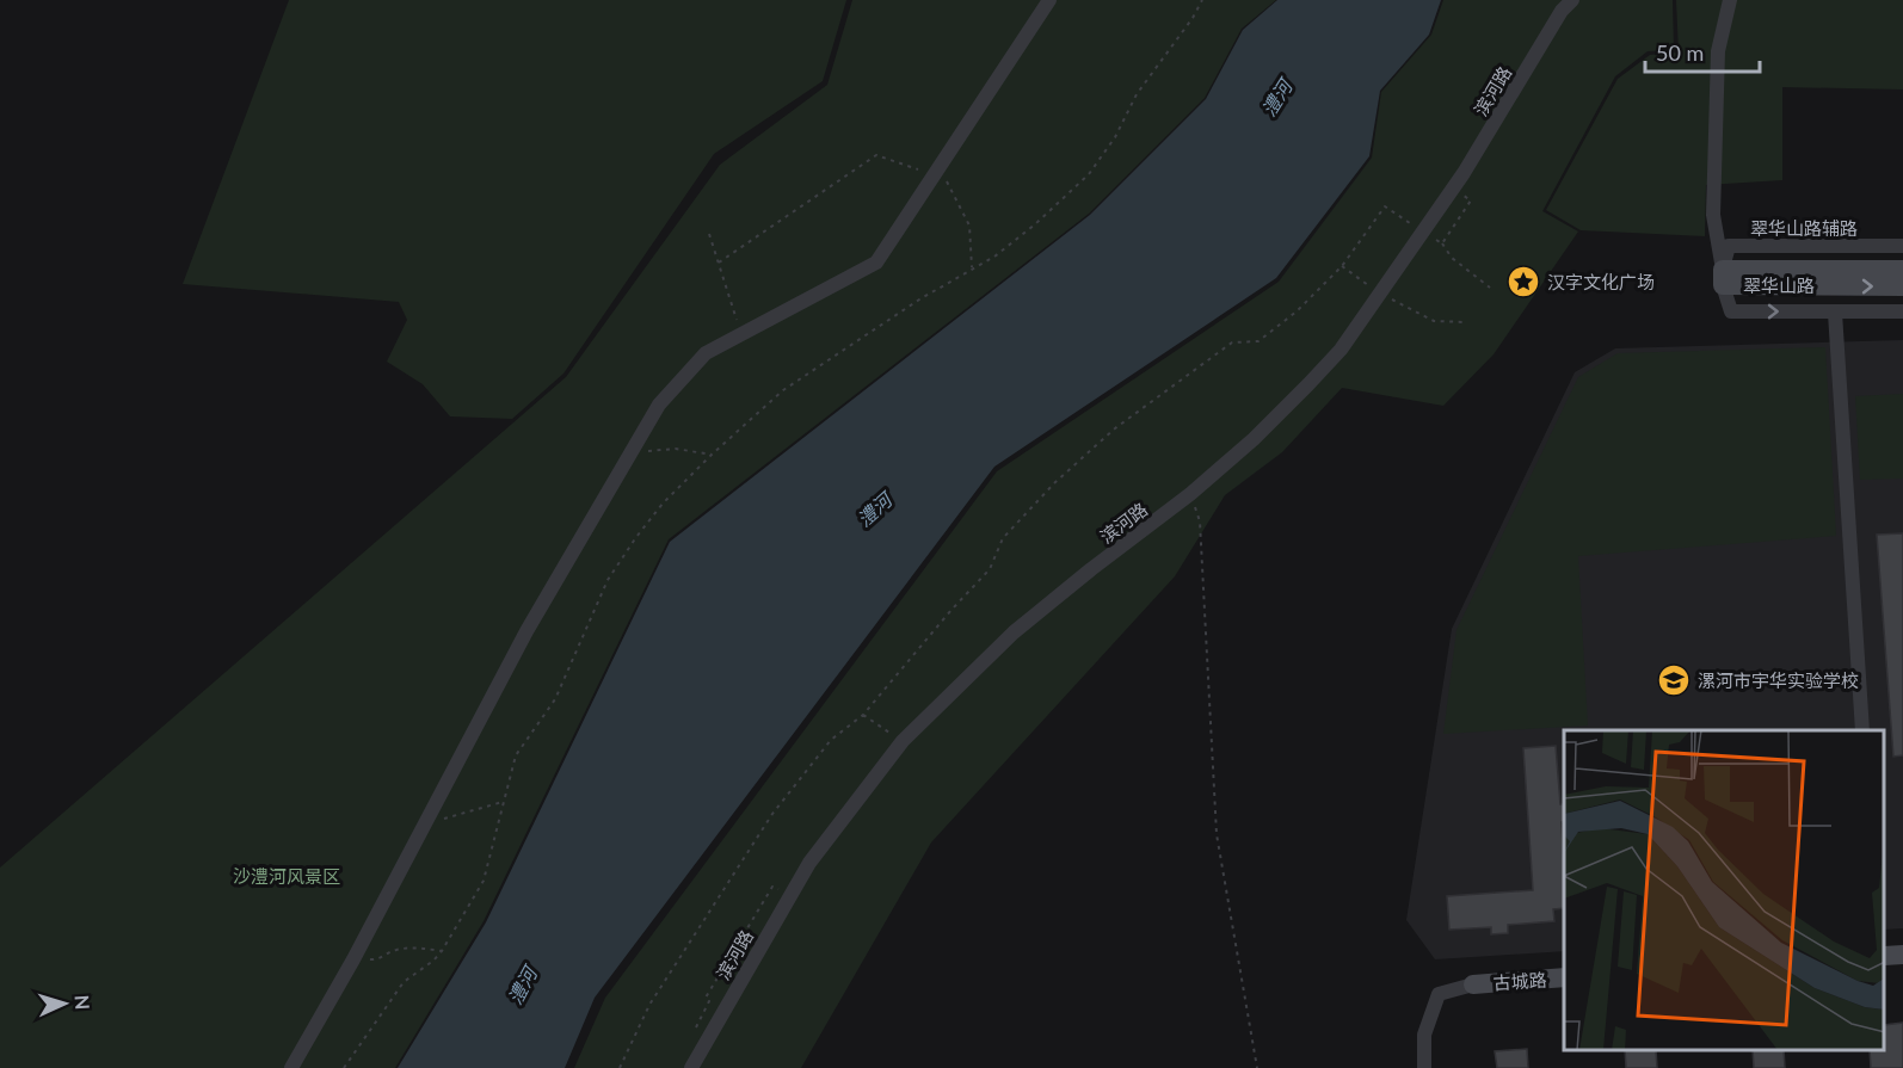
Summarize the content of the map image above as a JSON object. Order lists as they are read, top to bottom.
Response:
{
  "streets": {
    "main road": ["翠华山路", "古城路"],
    "street": ["滨河路", "翠华山路辅路"]
  },
  "crossings": [
    ["翠华山路辅路", "翠华山路"]
  ],
  "water": ["澧河"],
  "parks": ["沙澧河风景区"],
  "places": {
    "place": ["汉字文化广场"],
    "school or university": ["漯河市宇华实验学校"]
  },
  "scale_bar": "50 m",
  "north": "right"
}
